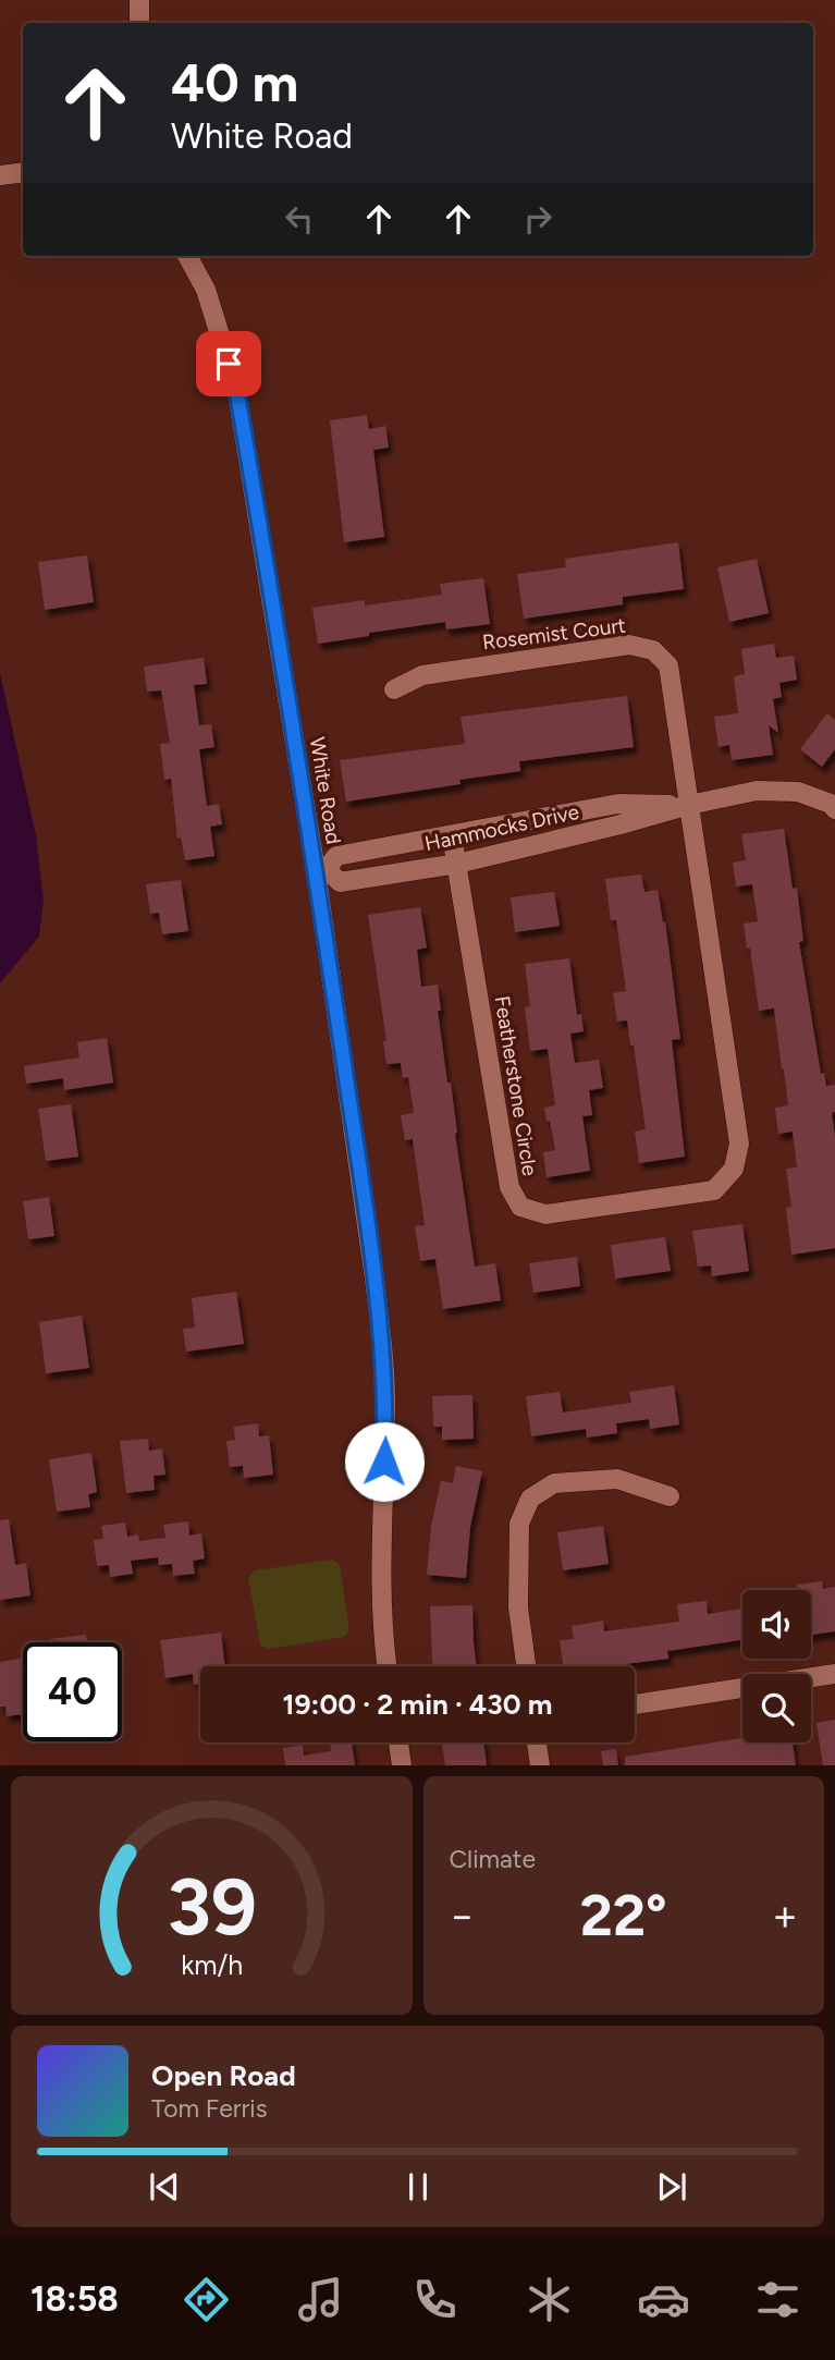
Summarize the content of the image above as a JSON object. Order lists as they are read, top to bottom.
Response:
{
  "streets": {
    "street": [
      "Rosemist Court",
      "White Road",
      "Hammocks Drive",
      "Featherstone Circle"
    ]
  },
  "crossings": [
    ["Rosemist Court", "Hammocks Drive"],
    ["Rosemist Court", "Featherstone Circle"],
    ["White Road", "Hammocks Drive"],
    ["Hammocks Drive", "Featherstone Circle"]
  ],
  "page": {
    "turn": ["40 m", "White Road"],
    "limit": "40",
    "trip": "19:00 · 2 min · 430 m",
    "tile": "Climate",
    "heat": ["−", "22°", "+"],
    "song": ["Open Road", "Tom Ferris"],
    "tabs": "18:58",
    "gauge": ["39", "km/h"]
  }
}
